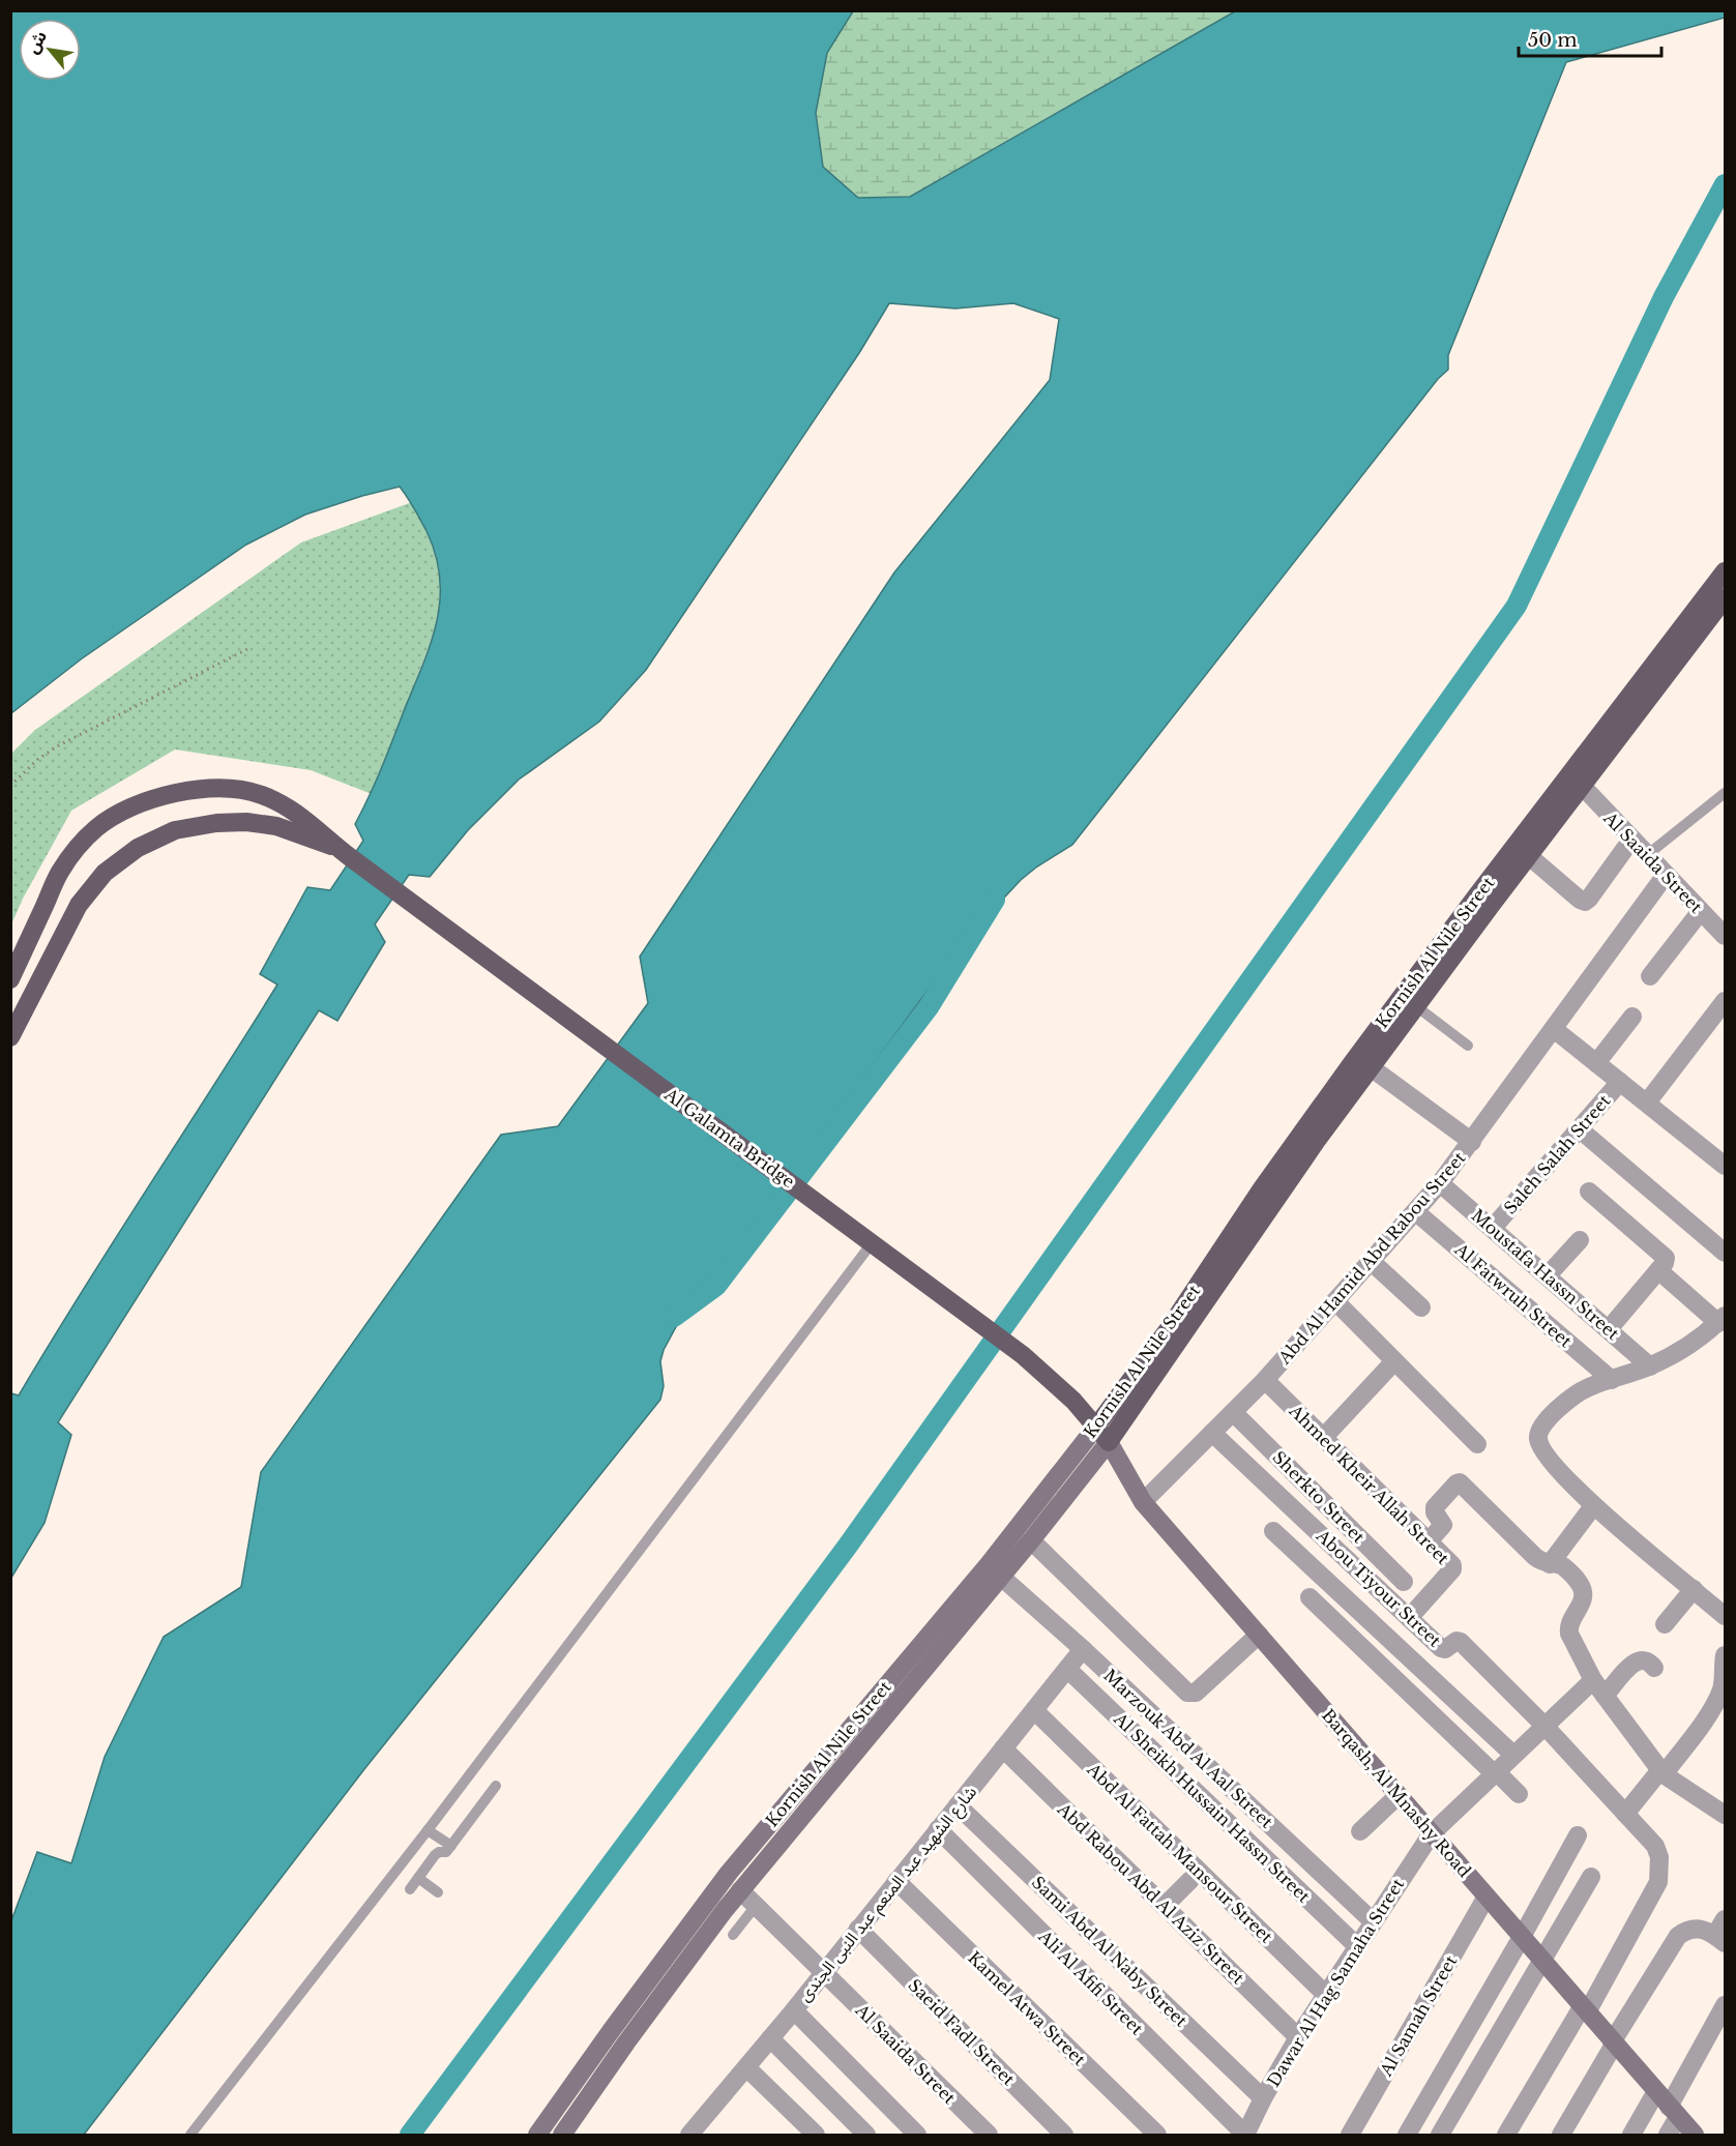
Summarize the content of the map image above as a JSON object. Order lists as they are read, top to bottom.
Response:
{
  "streets": {
    "main road": ["Kornish Al Nile Street", "Al Galamta Bridge", "Barqash, Al Mnashy Road"],
    "street": [
      "Al Saaida Street",
      "Saleh Salah Street",
      "Abd Al Hamid Abd Rabou Street",
      "Moustafa Hassn Street",
      "Al Fatwruh Street",
      "Ahmed Kheir Allah Street",
      "Sherkto Street",
      "Abou Tiyour Street",
      "Marzouk Abd Al Aal Street",
      "Al Sheikh Hussain Hassn Street",
      "Abd Al Fattah Mansour Street",
      "شارع الشهيد عبد المنعم عبد النبى الجندى",
      "Abd Rabou Abd Al Aziz Street",
      "Sami Abd Al Naby Street",
      "Ali Al Afifi Street",
      "Dawar Al Hag Samaha Street",
      "Kamel Atwa Street",
      "Al Samah Street",
      "Saeid Fadl Street"
    ]
  },
  "crossings": [
    ["Al Saaida Street", "Kornish Al Nile Street"],
    ["Al Saaida Street", "Abd Al Hamid Abd Rabou Street"],
    ["Al Saaida Street", "شارع الشهيد عبد المنعم عبد النبى الجندى"],
    ["Kornish Al Nile Street", "Al Galamta Bridge"],
    ["Kornish Al Nile Street", "Marzouk Abd Al Aal Street"],
    ["Kornish Al Nile Street", "Barqash, Al Mnashy Road"],
    ["Al Galamta Bridge", "Barqash, Al Mnashy Road"],
    ["Saleh Salah Street", "Moustafa Hassn Street"],
    ["Abd Al Hamid Abd Rabou Street", "Moustafa Hassn Street"],
    ["Abd Al Hamid Abd Rabou Street", "Al Fatwruh Street"],
    ["Abd Al Hamid Abd Rabou Street", "Ahmed Kheir Allah Street"],
    ["Abd Al Hamid Abd Rabou Street", "Sherkto Street"],
    ["Abd Al Hamid Abd Rabou Street", "Abou Tiyour Street"],
    ["Abd Al Hamid Abd Rabou Street", "Barqash, Al Mnashy Road"],
    ["Ahmed Kheir Allah Street", "Abou Tiyour Street"],
    ["Abou Tiyour Street", "Dawar Al Hag Samaha Street"],
    ["Marzouk Abd Al Aal Street", "شارع الشهيد عبد المنعم عبد النبى الجندى"],
    ["Marzouk Abd Al Aal Street", "Dawar Al Hag Samaha Street"],
    ["Barqash, Al Mnashy Road", "Dawar Al Hag Samaha Street"],
    ["Barqash, Al Mnashy Road", "Al Samah Street"],
    ["Al Sheikh Hussain Hassn Street", "شارع الشهيد عبد المنعم عبد النبى الجندى"],
    ["Al Sheikh Hussain Hassn Street", "Dawar Al Hag Samaha Street"],
    ["Abd Al Fattah Mansour Street", "شارع الشهيد عبد المنعم عبد النبى الجندى"],
    ["Abd Al Fattah Mansour Street", "Dawar Al Hag Samaha Street"],
    ["شارع الشهيد عبد المنعم عبد النبى الجندى", "Abd Rabou Abd Al Aziz Street"],
    ["شارع الشهيد عبد المنعم عبد النبى الجندى", "Sami Abd Al Naby Street"],
    ["شارع الشهيد عبد المنعم عبد النبى الجندى", "Ali Al Afifi Street"],
    ["شارع الشهيد عبد المنعم عبد النبى الجندى", "Kamel Atwa Street"],
    ["شارع الشهيد عبد المنعم عبد النبى الجندى", "Saeid Fadl Street"],
    ["Abd Rabou Abd Al Aziz Street", "Dawar Al Hag Samaha Street"],
    ["Sami Abd Al Naby Street", "Dawar Al Hag Samaha Street"],
    ["Ali Al Afifi Street", "Dawar Al Hag Samaha Street"]
  ],
  "scale_bar": "50 m",
  "north": "top left"
}
